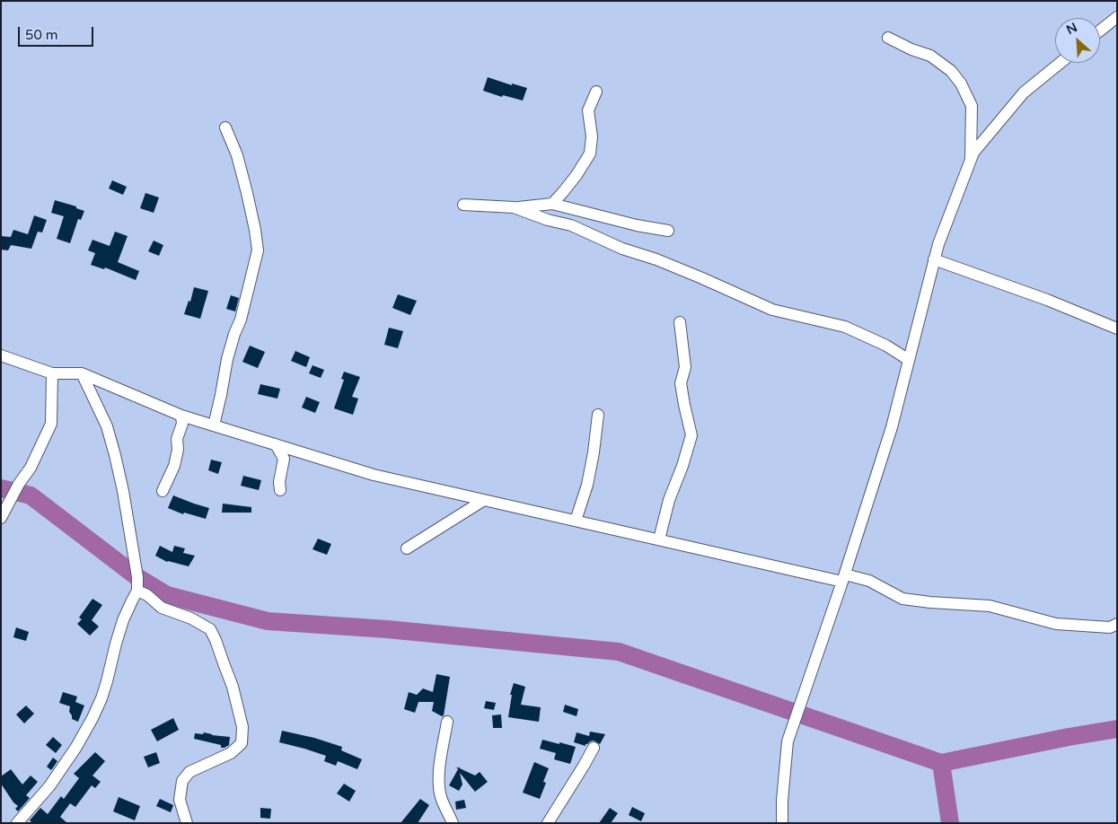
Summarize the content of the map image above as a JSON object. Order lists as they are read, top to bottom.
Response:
{
  "scale_bar": "50 m",
  "north": "top left"
}
